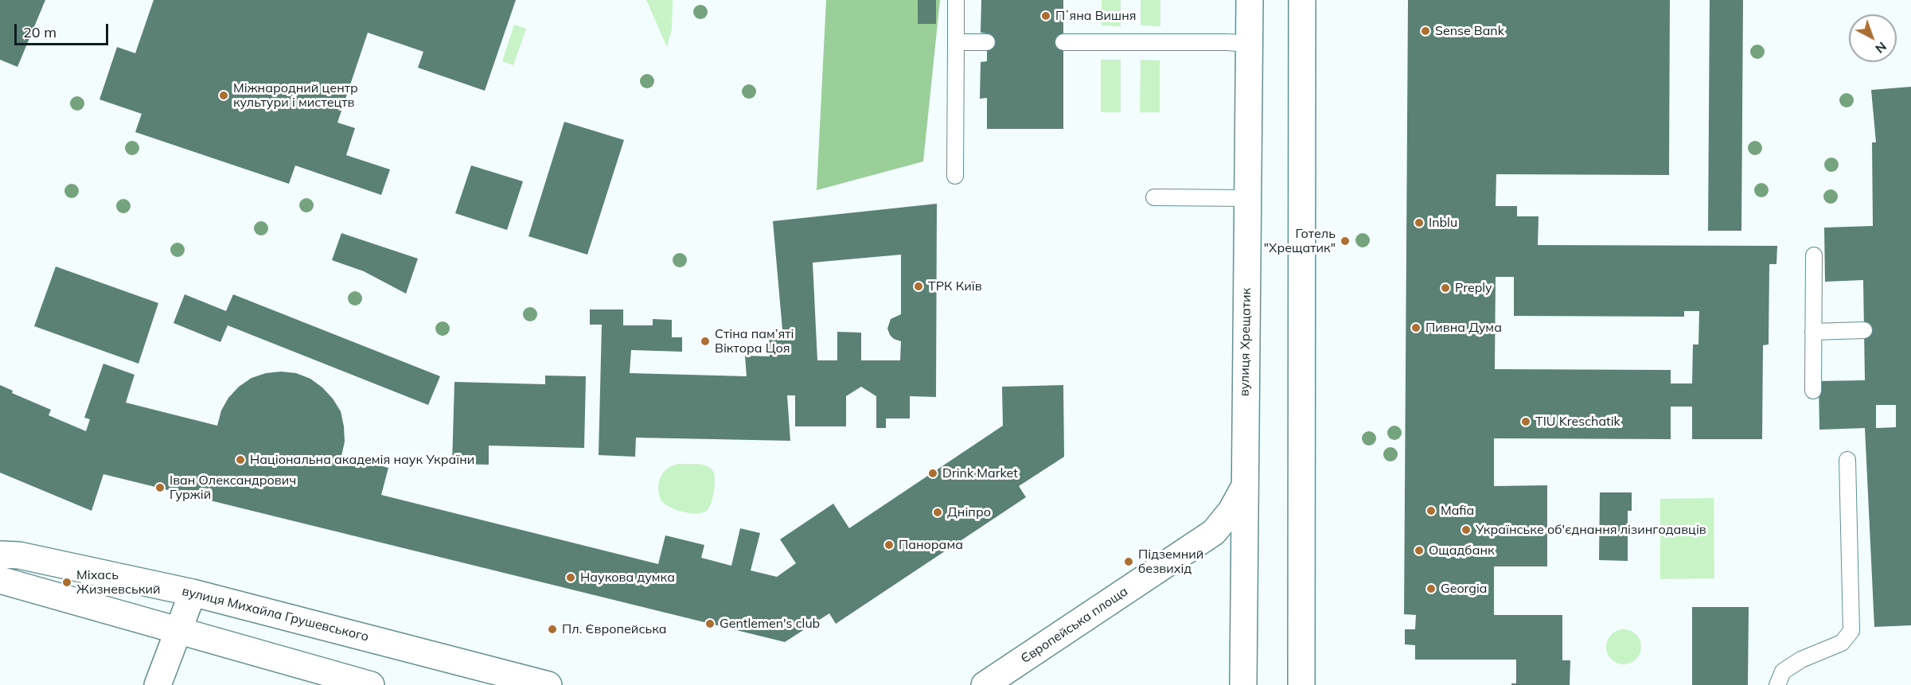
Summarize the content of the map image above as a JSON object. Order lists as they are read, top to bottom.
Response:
{
  "streets": {
    "main road": ["вулиця Хрещатик", "вулиця Михайла Грушевського", "Європейська площа"]
  },
  "crossings": [
    ["вулиця Хрещатик", "Європейська площа"]
  ],
  "places": [
    "Пʼяна Вишня",
    "Sense Bank",
    "Міжнародний центр культури і мистецтв",
    "Inblu",
    "Готель \"Хрещатик\"",
    "ТРК Київ",
    "Preply",
    "Пивна Дума",
    "Стіна пам’яті Віктора Цоя",
    "TIU Kreschatik",
    "Національна академія наук України",
    "Drink Market",
    "Іван Олександрович Гуржій",
    "Mafia",
    "Дніпро",
    "Українське об'єднання лізингодавців",
    "Панорама",
    "Ощадбанк",
    "Підземний безвихід",
    "Наукова думка",
    "Міхась Жизневський",
    "Georgia",
    "Gentlemen's club",
    "Пл. Європейська"
  ],
  "scale_bar": "20 m",
  "north": "bottom right"
}
